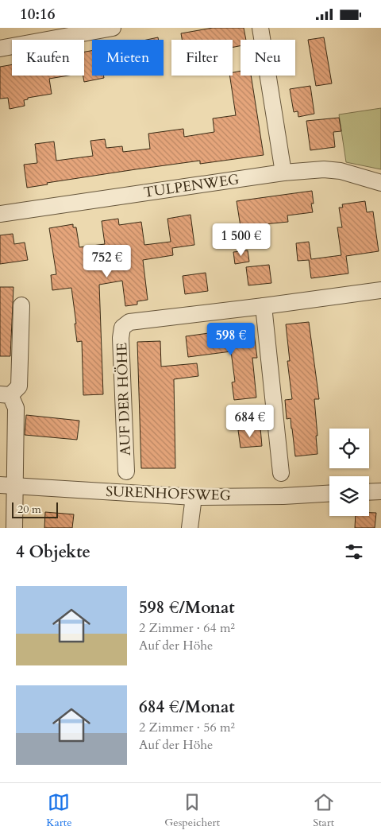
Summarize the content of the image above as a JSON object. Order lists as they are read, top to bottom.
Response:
{
  "streets": {
    "street": ["TULPENWEG", "AUF DER HÖHE", "SURENHOFSWEG"]
  },
  "scale_bar": "20 m",
  "page": {
    "status": "10:16",
    "chip": [
      "Kaufen",
      "Mieten",
      "Filter",
      "Neu"
    ],
    "price": [
      "1 500 €",
      "752 €",
      "598 €",
      "684 €"
    ],
    "scale": "20 m",
    "heading": "4 Objekte",
    "list": [
      {
        "name": "598 €/Monat",
        "note": "2 Zimmer · 64 m² · Auf der Höhe"
      },
      {
        "name": "684 €/Monat",
        "note": "2 Zimmer · 56 m² · Auf der Höhe"
      }
    ],
    "tabs": ["Karte", "Gespeichert", "Start"]
  }
}
